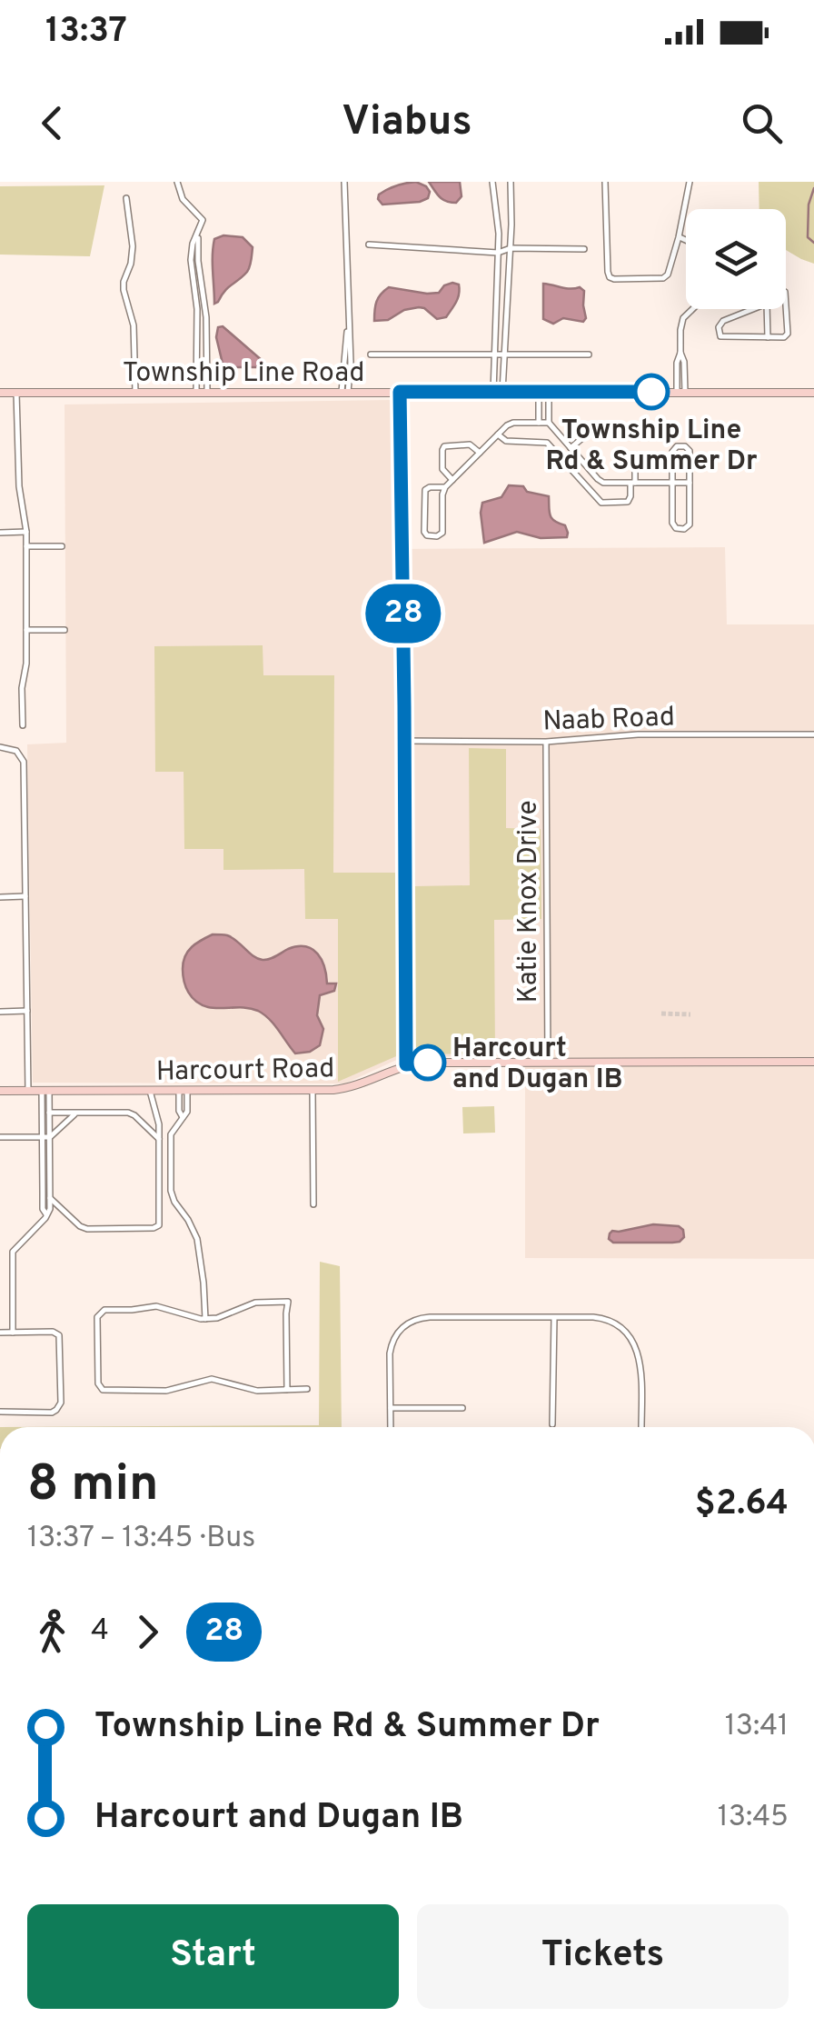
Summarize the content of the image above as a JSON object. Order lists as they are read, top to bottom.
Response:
{
  "streets": {
    "main road": ["Township Line Road", "Harcourt Road"],
    "street": ["Naab Road", "Katie Knox Drive"]
  },
  "crossings": [
    ["Naab Road", "Katie Knox Drive"],
    ["Katie Knox Drive", "Harcourt Road"]
  ],
  "places": ["Township Line Rd & Summer Dr", "Harcourt and Dugan IB"],
  "lines": ["bus line 28"],
  "page": {
    "status": "13:37",
    "header": "Viabus",
    "on_map": "28",
    "heading": ["8 min", "13:37 – 13:45 · Bus", "$2.64"],
    "legs": ["4", "28"],
    "list": [
      {
        "name": "Township Line Rd & Summer Dr",
        "value": "13:41"
      },
      {
        "name": "Harcourt and Dugan IB",
        "value": "13:45"
      }
    ],
    "buttons": ["Start", "Tickets"]
  }
}
